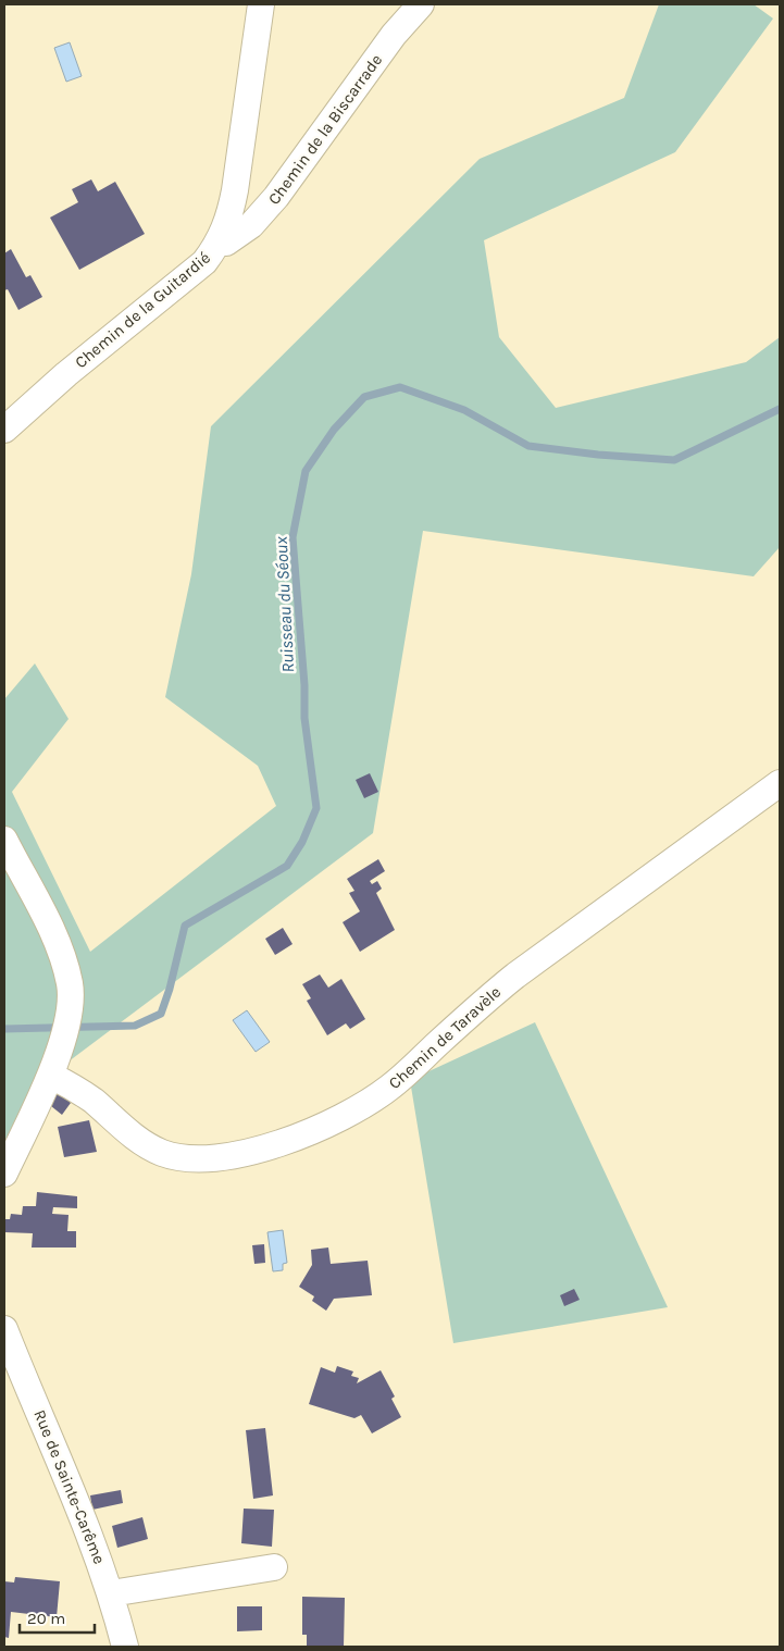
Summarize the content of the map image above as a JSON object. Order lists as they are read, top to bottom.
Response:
{
  "streets": {
    "street": [
      "Chemin de la Biscarrade",
      "Chemin de la Guitardié",
      "Chemin de Taravèle",
      "Rue de Sainte-Carême"
    ]
  },
  "crossings": [
    ["Chemin de la Biscarrade", "Chemin de la Guitardié"]
  ],
  "water": ["Ruisseau du Séoux"],
  "scale_bar": "20 m"
}
